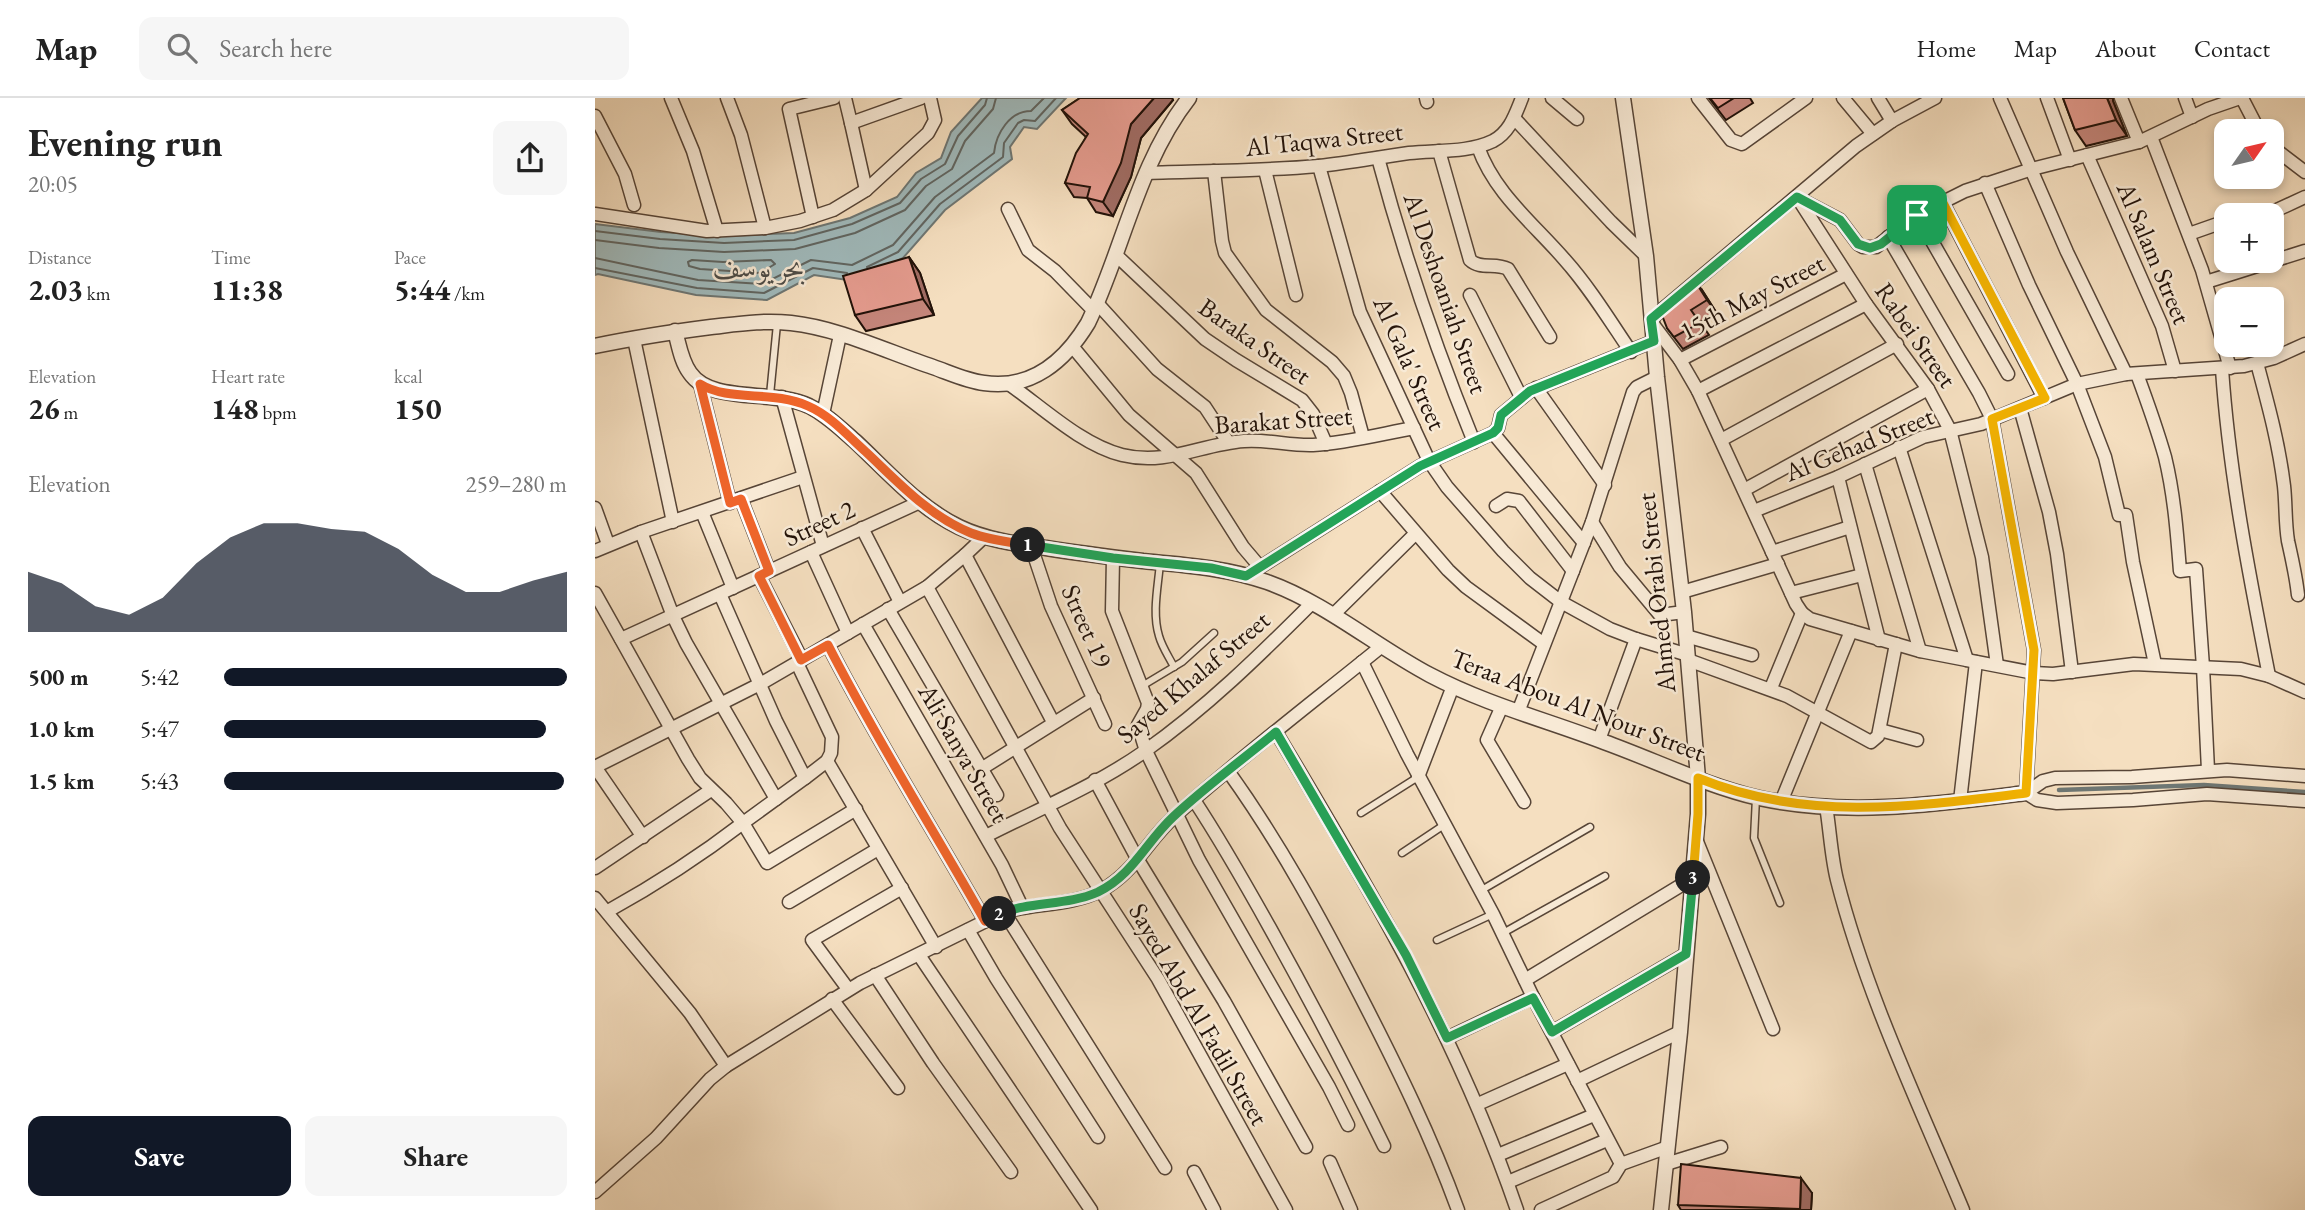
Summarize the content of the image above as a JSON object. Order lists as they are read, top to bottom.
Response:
{
  "streets": {
    "street": [
      "Al Taqwa Street",
      "Al Salam Street",
      "Al Deshoaniah Street",
      "15th May Street",
      "Rabei Street",
      "Baraka Street",
      "Al Gala' Street",
      "Barakat Street",
      "Al Gehad Street",
      "Street 2",
      "Ahmed Orabi Street",
      "Street 19",
      "Sayed Khalaf Street",
      "Teraa Abou Al Nour Street",
      "Ali Sanya Street",
      "Sayed Abd Al Fadil Street"
    ]
  },
  "crossings": [
    ["Al Taqwa Street", "Al Deshoaniah Street"],
    ["Al Taqwa Street", "Al Gala' Street"],
    ["Al Salam Street", "Al Gehad Street"],
    ["15th May Street", "Rabei Street"],
    ["Rabei Street", "Al Gehad Street"],
    ["Baraka Street", "Barakat Street"],
    ["Al Gala' Street", "Barakat Street"],
    ["Al Gala' Street", "Ahmed Orabi Street"],
    ["Street 2", "Teraa Abou Al Nour Street"],
    ["Ahmed Orabi Street", "Teraa Abou Al Nour Street"],
    ["Street 19", "Teraa Abou Al Nour Street"],
    ["Sayed Khalaf Street", "Teraa Abou Al Nour Street"],
    ["Sayed Khalaf Street", "Ali Sanya Street"],
    ["Sayed Khalaf Street", "Sayed Abd Al Fadil Street"]
  ],
  "water": ["بحر يوسف"],
  "north": "top right",
  "page": {
    "header": "Map",
    "search": "Search here",
    "nav": [
      "Home",
      "Map",
      "About",
      "Contact"
    ],
    "heading": ["Evening run", "20:05"],
    "map_buttons": ["+", "−"],
    "stats": [
      ["Distance", "2.03 km"],
      ["Time", "11:38"],
      ["Pace", "5:44 /km"],
      ["Elevation", "26 m"],
      ["Heart rate", "148 bpm"],
      ["kcal", "150"]
    ],
    "chart": ["Elevation", "259–280 m"],
    "pins": ["1", "3", "2"],
    "list": [
      {
        "name": "500 m",
        "note": "5:42"
      },
      {
        "name": "1.0 km",
        "note": "5:47"
      },
      {
        "name": "1.5 km",
        "note": "5:43"
      }
    ],
    "buttons": ["Save", "Share"]
  }
}
